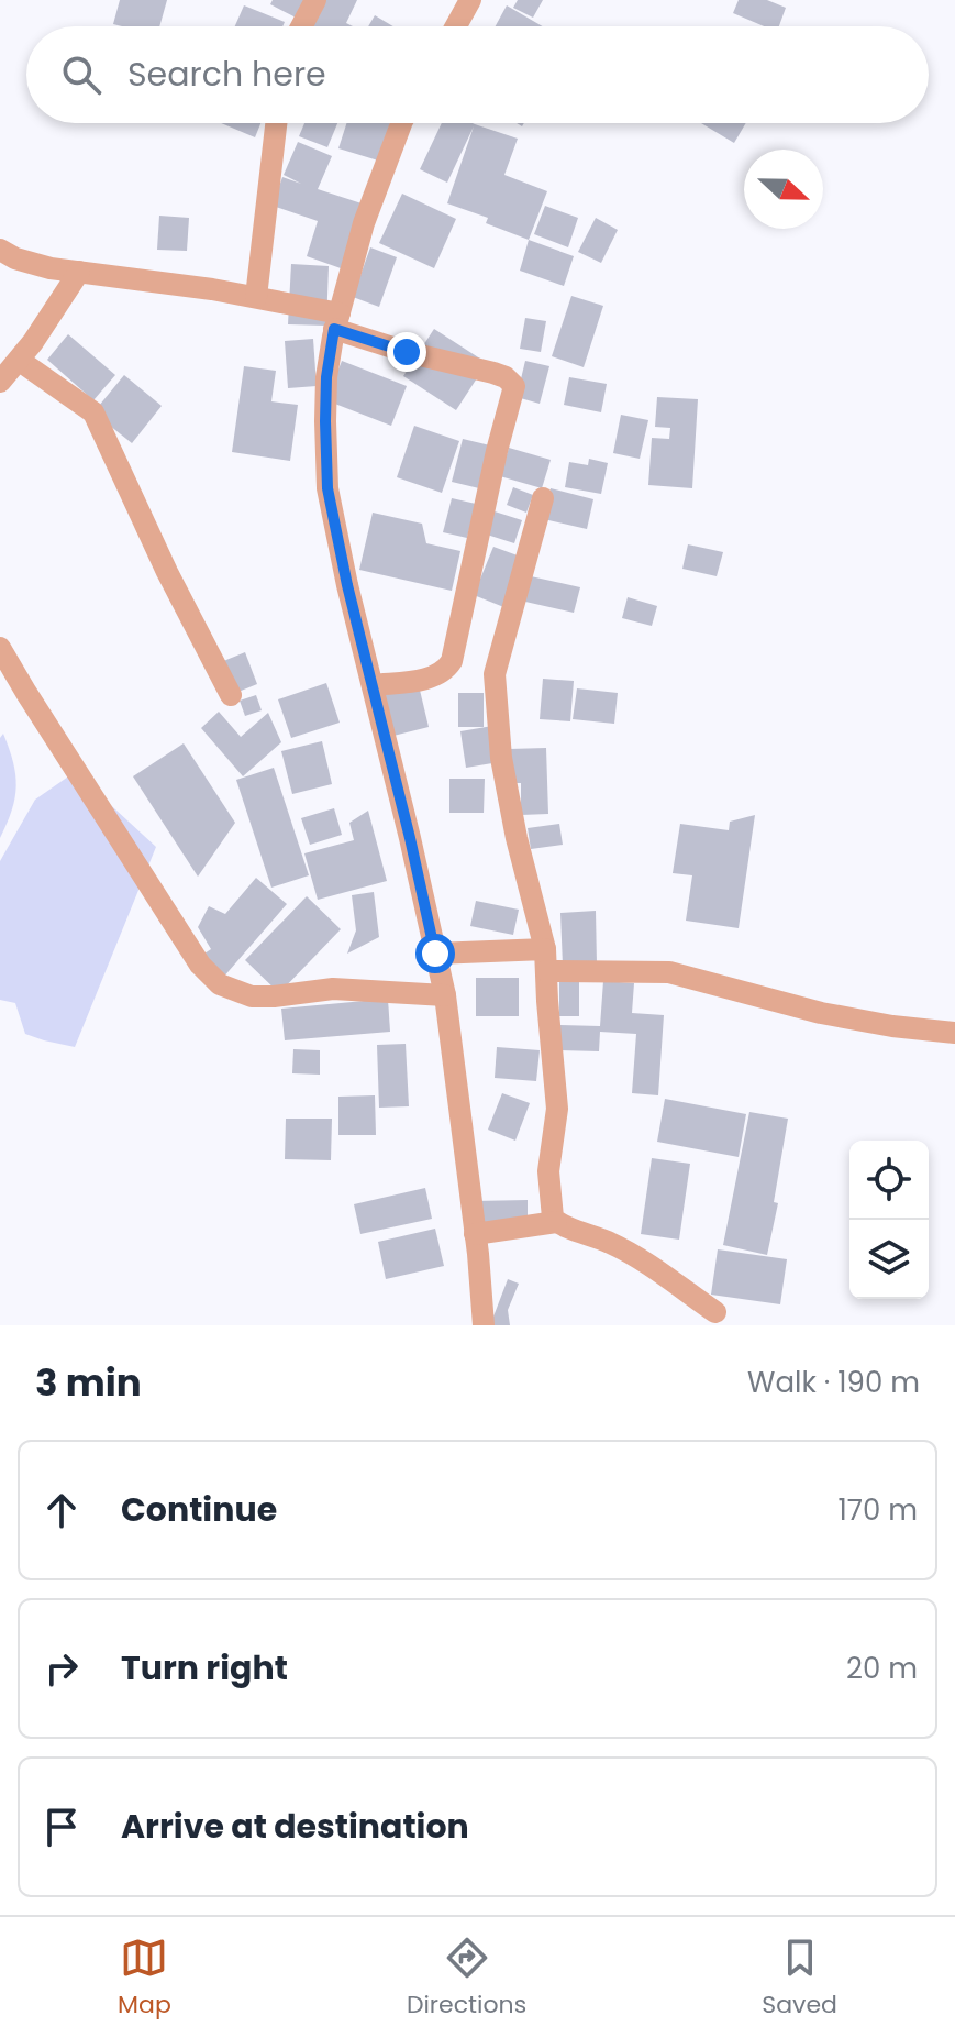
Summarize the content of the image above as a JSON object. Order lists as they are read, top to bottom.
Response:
{
  "north": "right",
  "page": {
    "search": "Search here",
    "heading": ["3 min", "Walk · 190 m"],
    "list": [
      ["Continue", "170 m"],
      ["Turn right", "20 m"],
      "Arrive at destination"
    ],
    "nav": ["Map", "Directions", "Saved"]
  }
}
